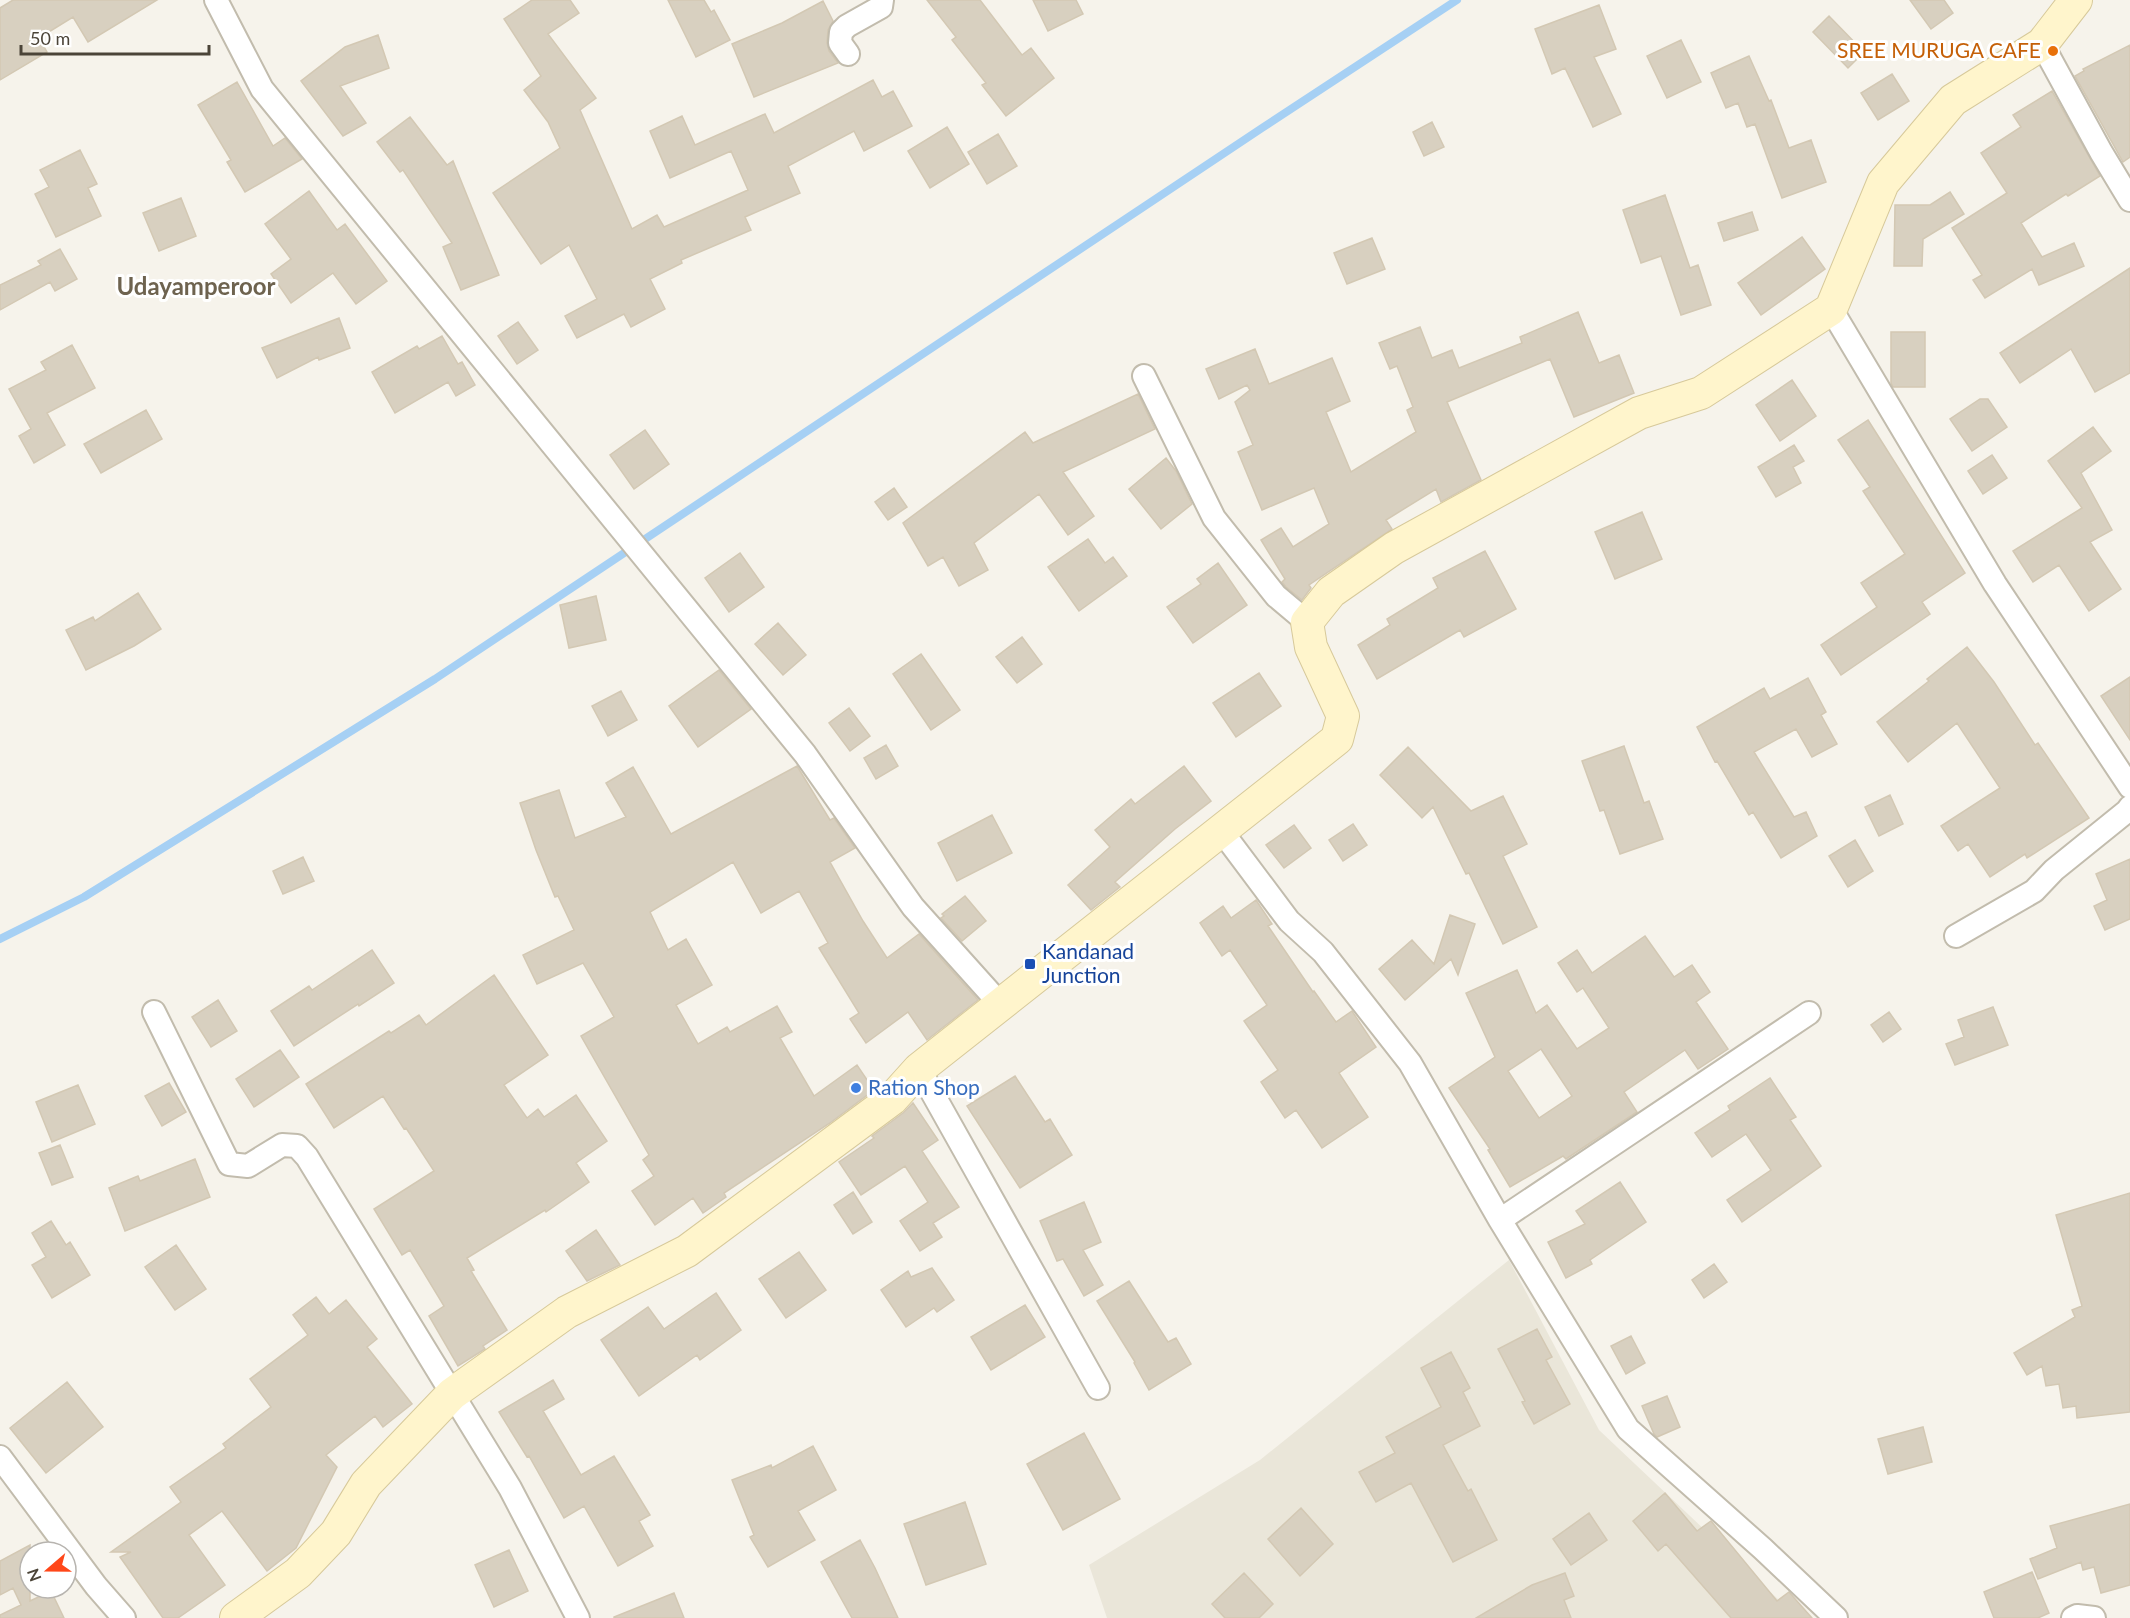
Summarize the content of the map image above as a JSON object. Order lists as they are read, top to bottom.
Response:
{
  "districts": ["Udayamperoor"],
  "places": {
    "other": ["SREE MURUGA CAFE", "Ration Shop"],
    "transit": ["Kandanad Junction"]
  },
  "scale_bar": "50 m",
  "north": "left"
}
